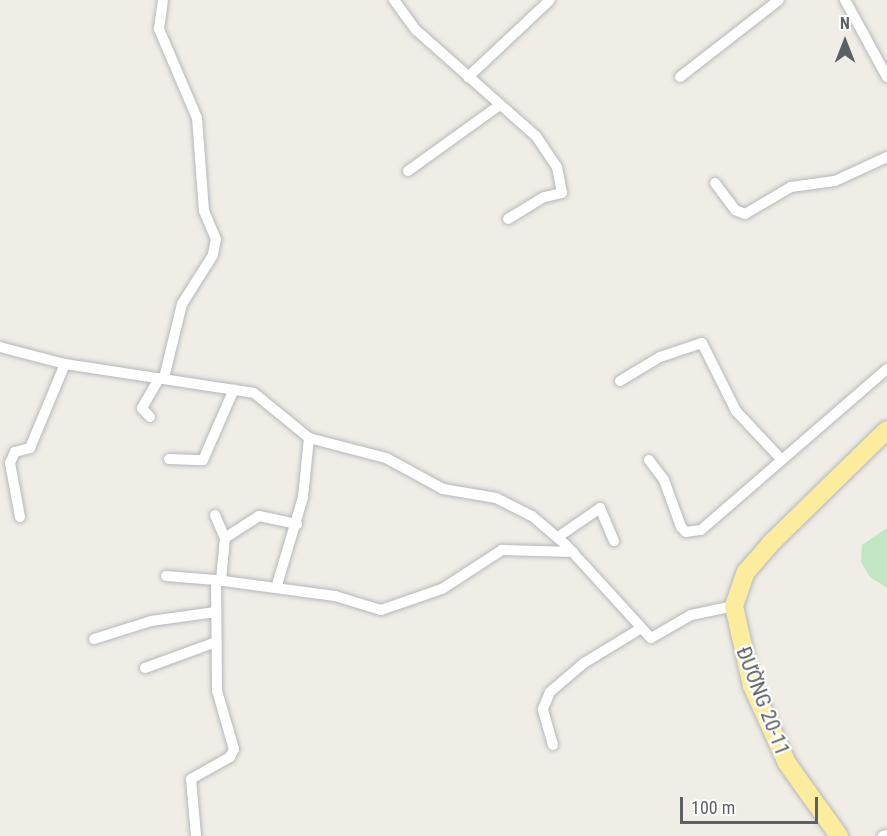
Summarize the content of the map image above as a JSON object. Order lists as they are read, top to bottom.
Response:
{
  "streets": {
    "highway": ["ĐƯỜNG 20-11"]
  },
  "scale_bar": "100 m",
  "north": "top"
}
